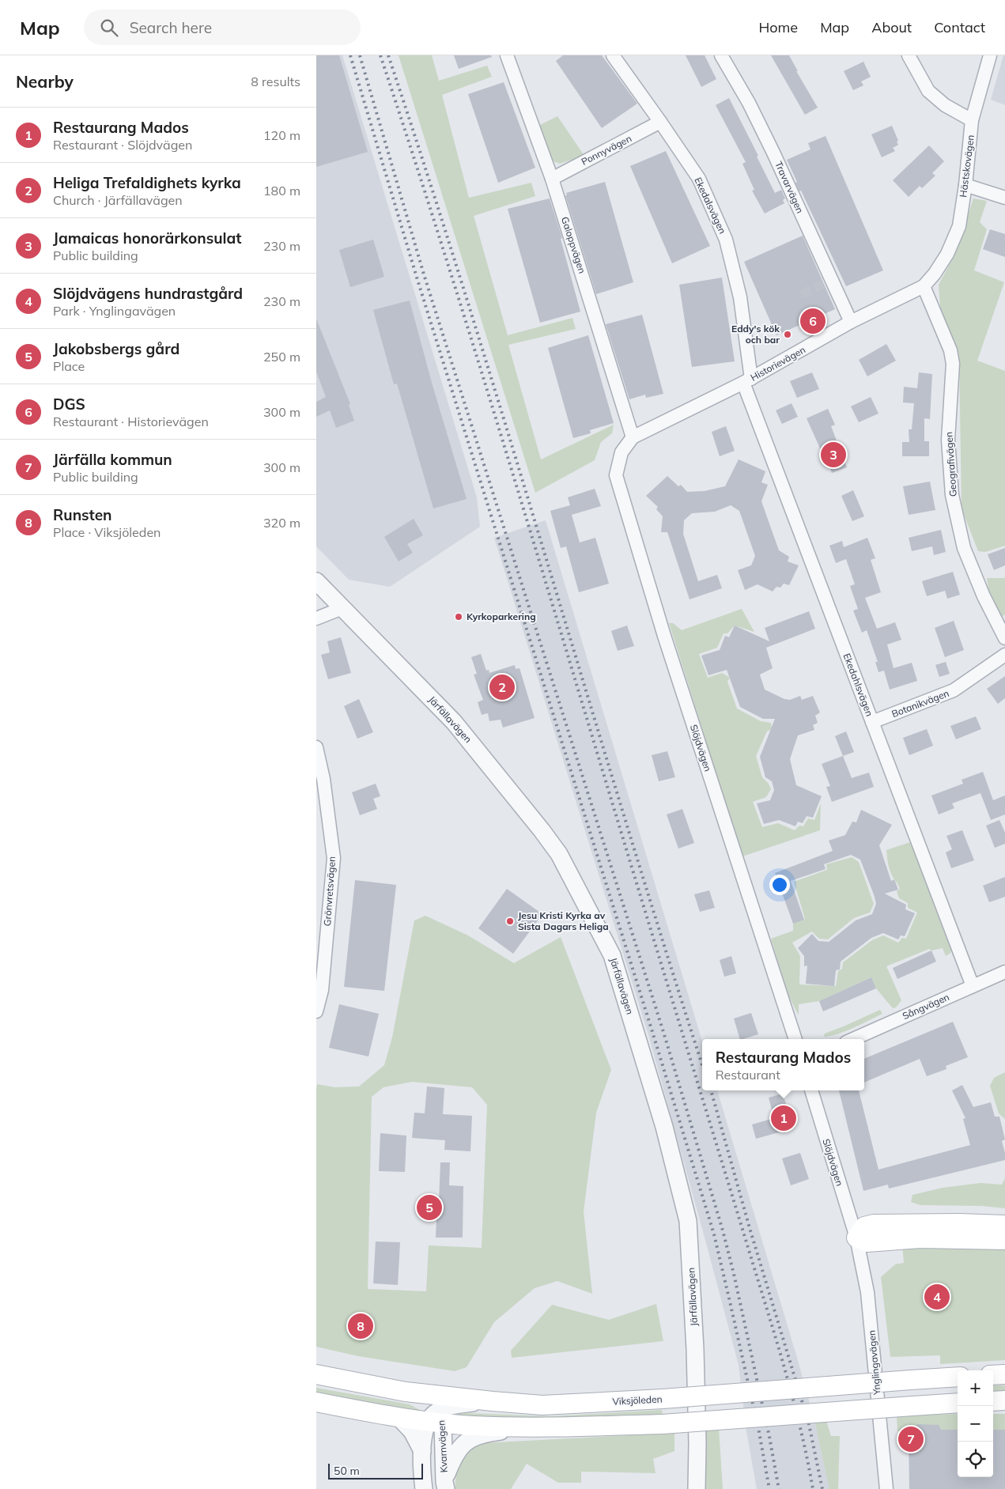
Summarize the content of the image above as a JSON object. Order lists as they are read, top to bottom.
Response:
{
  "streets": {
    "main road": ["Viksjöleden"],
    "street": [
      "Ponnyvägen",
      "Hästskovägen",
      "Travarvägen",
      "Ekedalsvägen",
      "Galoppvägen",
      "Historievägen",
      "Geografivägen",
      "Ekedahlsvägen",
      "Botanikvägen",
      "Järfällavägen",
      "Slöjdvägen",
      "Grönvretsvägen",
      "Sångvägen",
      "Ynglingavägen",
      "Kvarnvägen"
    ]
  },
  "crossings": [
    ["Ponnyvägen", "Ekedalsvägen"],
    ["Ponnyvägen", "Galoppvägen"],
    ["Hästskovägen", "Historievägen"],
    ["Travarvägen", "Historievägen"],
    ["Ekedalsvägen", "Historievägen"],
    ["Ekedalsvägen", "Ekedahlsvägen"],
    ["Galoppvägen", "Historievägen"],
    ["Historievägen", "Geografivägen"],
    ["Historievägen", "Ekedahlsvägen"],
    ["Historievägen", "Slöjdvägen"],
    ["Ekedahlsvägen", "Botanikvägen"],
    ["Ekedahlsvägen", "Sångvägen"],
    ["Slöjdvägen", "Ynglingavägen"],
    ["Viksjöleden", "Kvarnvägen"]
  ],
  "places": ["Eddy's kök och bar", "Kyrkoparkering", "Jesu Kristi Kyrka av Sista Dagars Heliga"],
  "scale_bar": "50 m",
  "page": {
    "header": "Map",
    "search": "Search here",
    "nav": [
      "Home",
      "Map",
      "About",
      "Contact"
    ],
    "heading": ["Nearby", "8 results"],
    "list": [
      {
        "mark": "1",
        "name": "Restaurang Mados",
        "note": "Restaurant · Slöjdvägen",
        "value": "120 m"
      },
      {
        "mark": "2",
        "name": "Heliga Trefaldighets kyrka",
        "note": "Church · Järfällavägen",
        "value": "180 m"
      },
      {
        "mark": "3",
        "name": "Jamaicas honorärkonsulat",
        "note": "Public building",
        "value": "230 m"
      },
      {
        "mark": "4",
        "name": "Slöjdvägens hundrastgård",
        "note": "Park · Ynglingavägen",
        "value": "230 m"
      },
      {
        "mark": "5",
        "name": "Jakobsbergs gård",
        "note": "Place",
        "value": "250 m"
      },
      {
        "mark": "6",
        "name": "DGS",
        "note": "Restaurant · Historievägen",
        "value": "300 m"
      },
      {
        "mark": "7",
        "name": "Järfälla kommun",
        "note": "Public building",
        "value": "300 m"
      },
      {
        "mark": "8",
        "name": "Runsten",
        "note": "Place · Viksjöleden",
        "value": "320 m"
      }
    ],
    "pins": [
      "6",
      "3",
      "2",
      "1",
      "5",
      "4",
      "8",
      "7"
    ],
    "popup": ["Restaurang Mados", "Restaurant"],
    "map_buttons": ["+", "−"],
    "scale": "50 m"
  }
}
